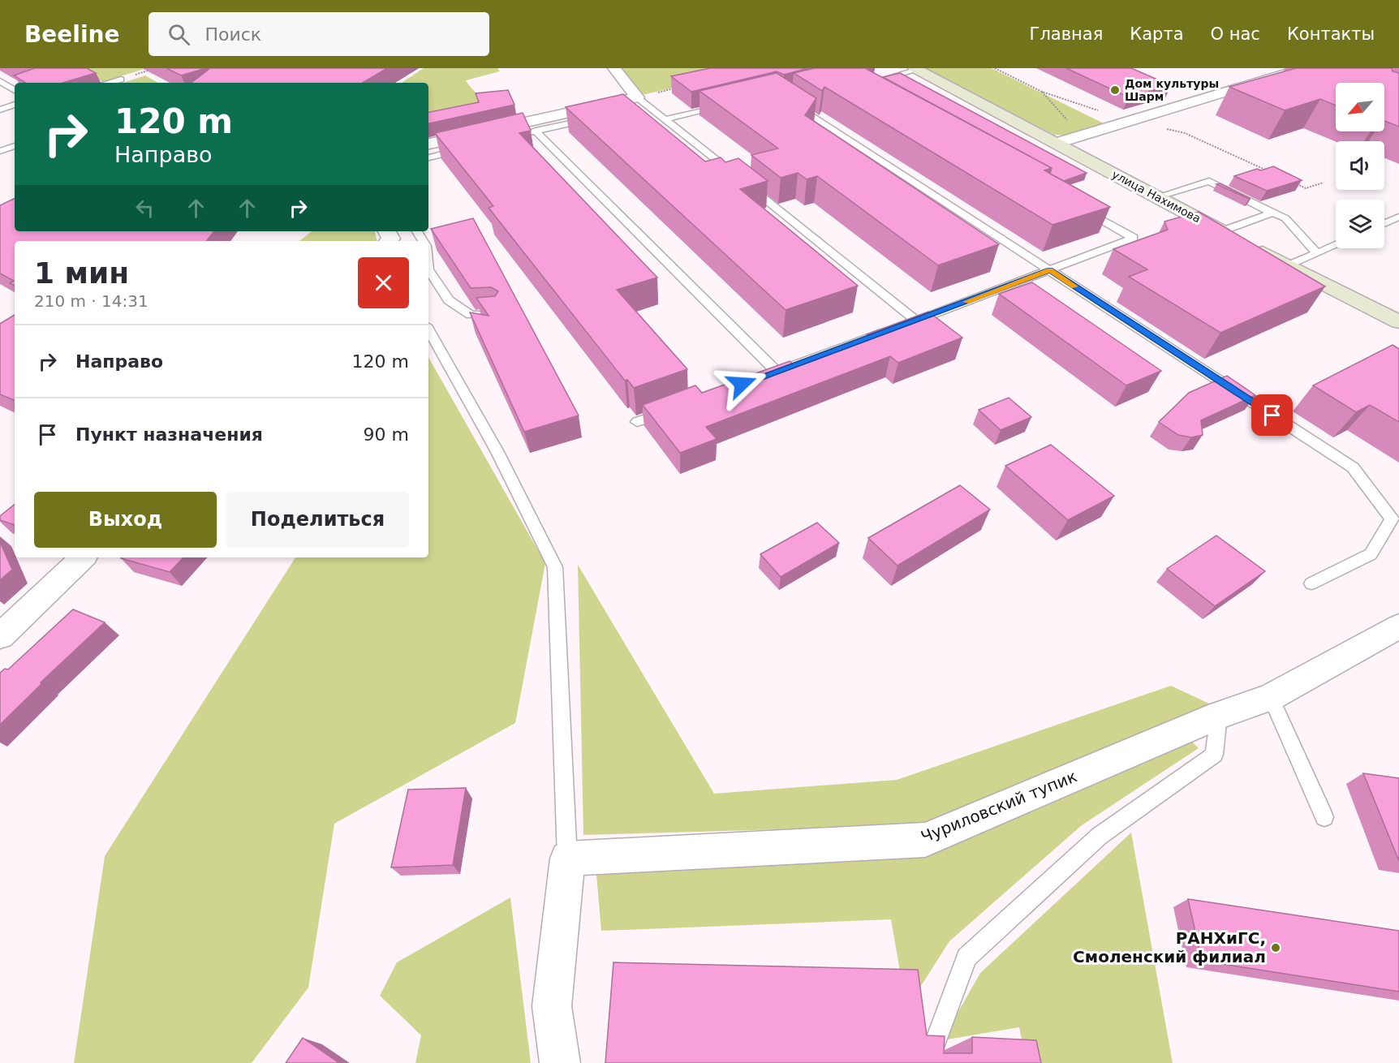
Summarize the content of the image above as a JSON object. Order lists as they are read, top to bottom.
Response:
{
  "streets": {
    "street": ["улица Нахимова", "Чуриловский тупик"]
  },
  "places": ["Дом культуры Шарм", "РАНХиГС, Смоленский филиал"],
  "north": "bottom left",
  "page": {
    "header": "Beeline",
    "search": "Поиск",
    "nav": [
      "Главная",
      "Карта",
      "О нас",
      "Контакты"
    ],
    "turn": ["120 m", "Направо"],
    "heading": ["1 мин", "210 m · 14:31"],
    "list": [
      {
        "name": "Направо",
        "value": "120 m"
      },
      {
        "name": "Пункт назначения",
        "value": "90 m"
      }
    ],
    "buttons": ["Выход", "Поделиться"]
  }
}
